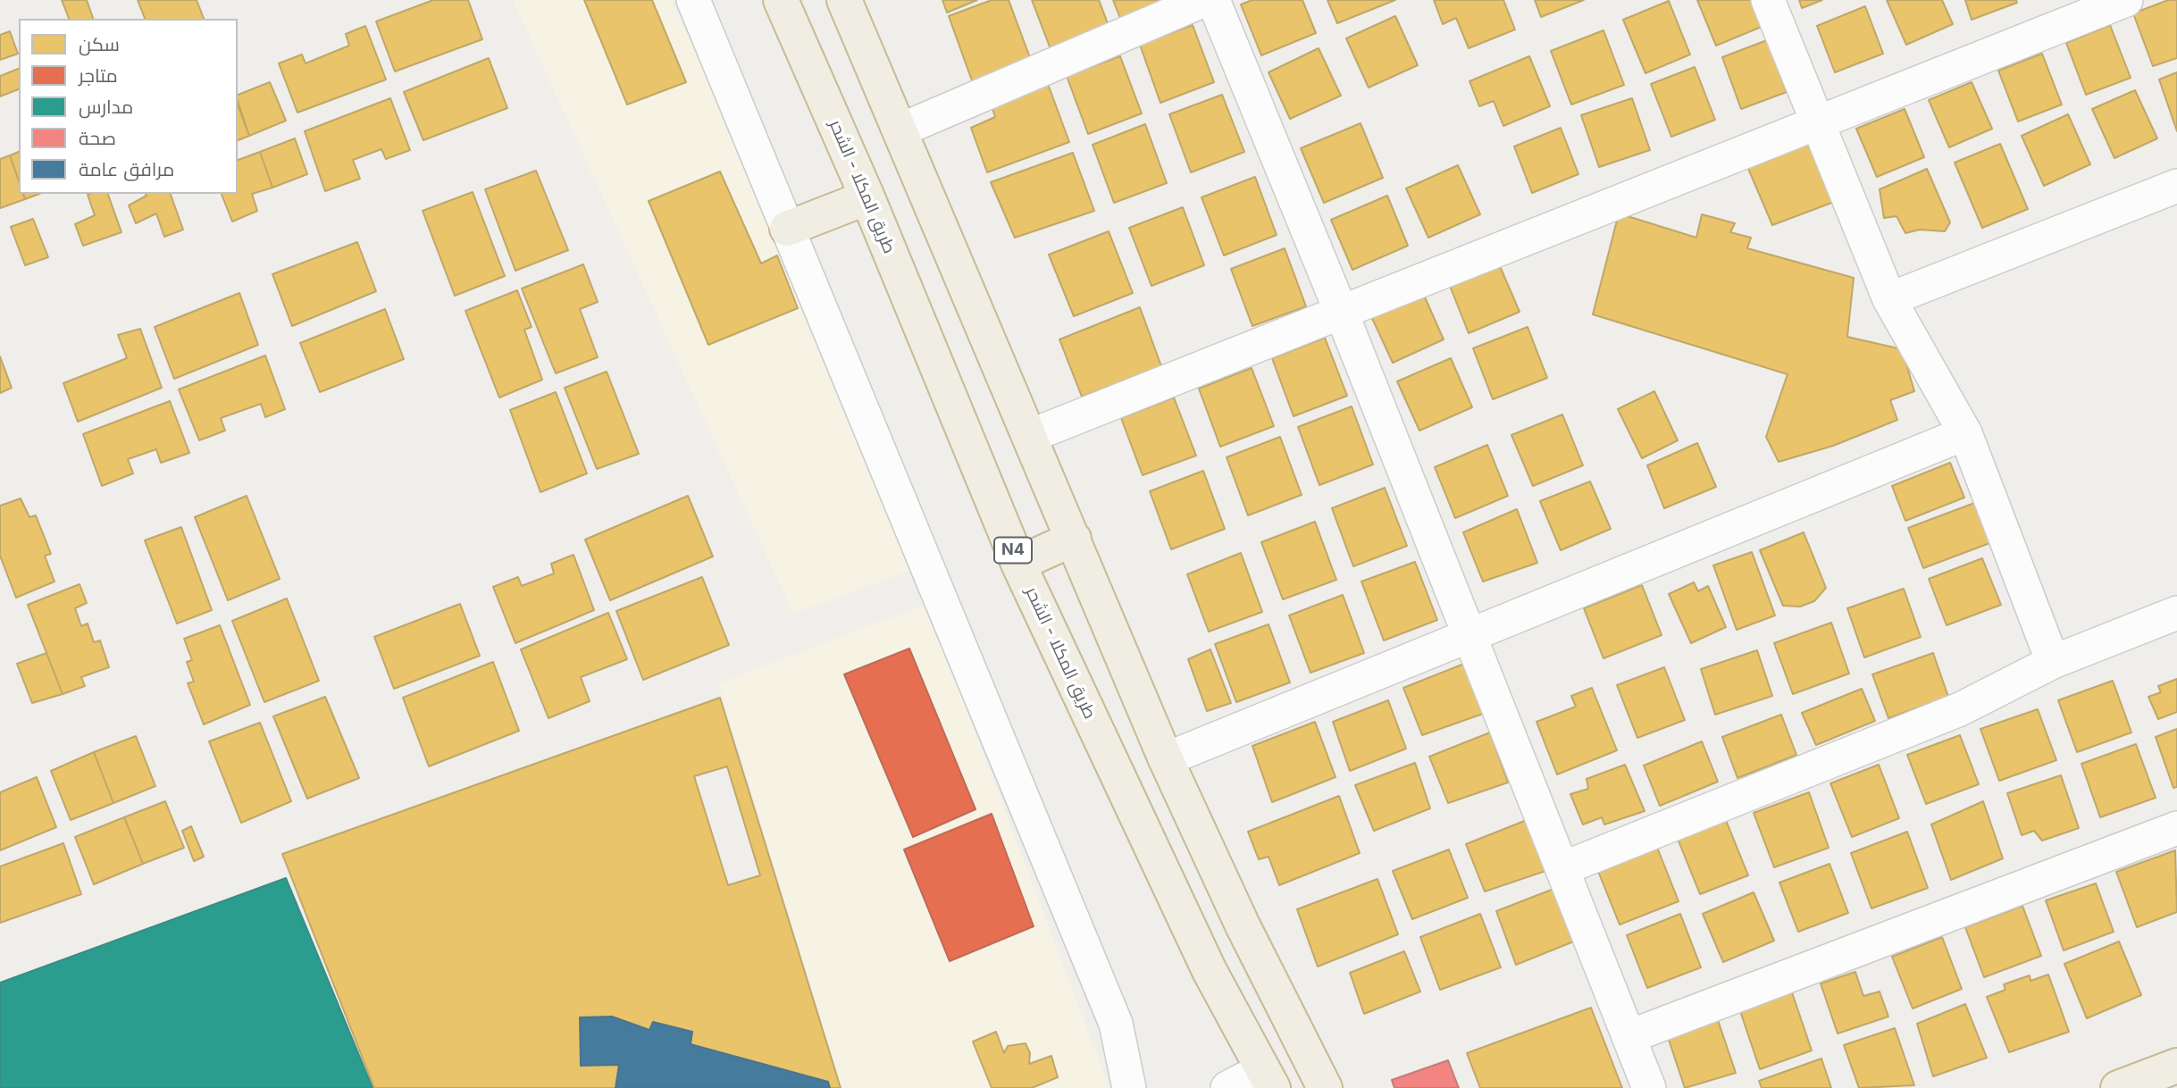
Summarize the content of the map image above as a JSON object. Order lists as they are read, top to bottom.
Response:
{
  "streets": {
    "highway": ["طريق المكلا - الشحر", "N4"]
  },
  "legend": [
    "سكن",
    "متاجر",
    "مدارس",
    "صحة",
    "مرافق عامة"
  ]
}
